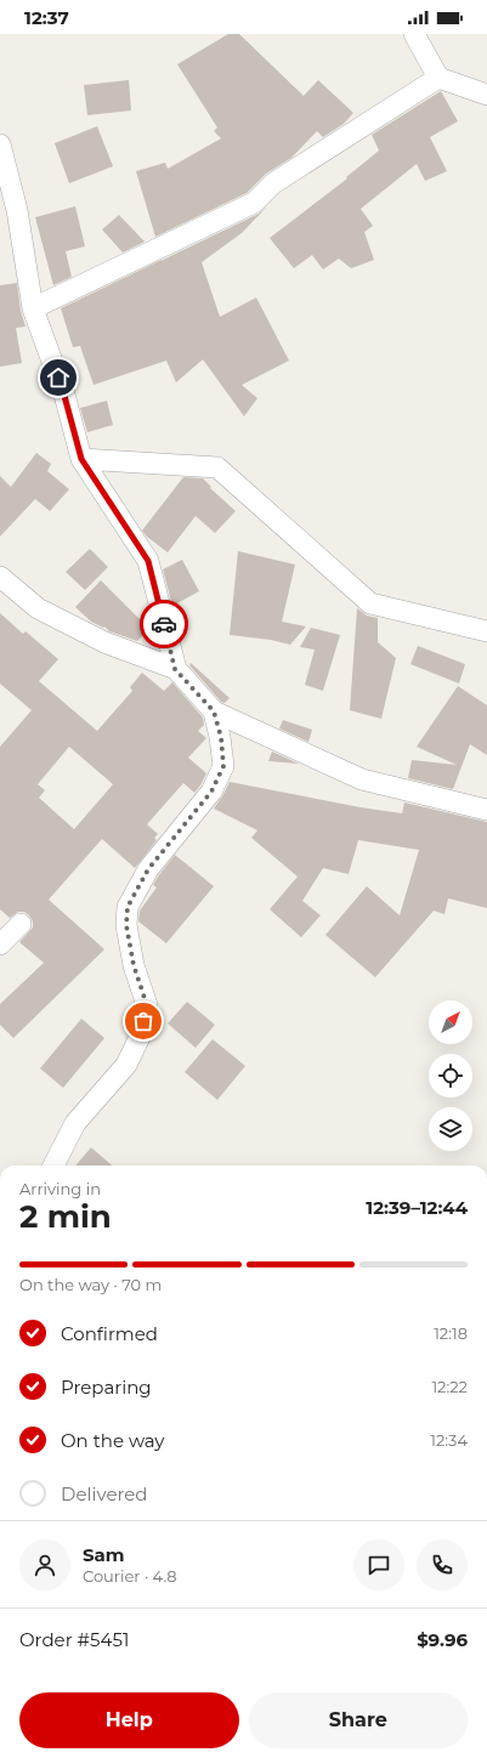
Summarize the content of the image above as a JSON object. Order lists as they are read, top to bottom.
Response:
{
  "north": "top right",
  "page": {
    "status": "12:37",
    "heading": ["2 min", "Arriving in", "12:39–12:44"],
    "panel": [
      "Sam",
      "Courier · 4.8",
      "Order #5451",
      "$9.96"
    ],
    "bar": "On the way · 70 m",
    "list": [
      ["Confirmed", "12:18"],
      ["Preparing", "12:22"],
      ["On the way", "12:34"],
      "Delivered"
    ],
    "buttons": ["Help", "Share"]
  }
}
